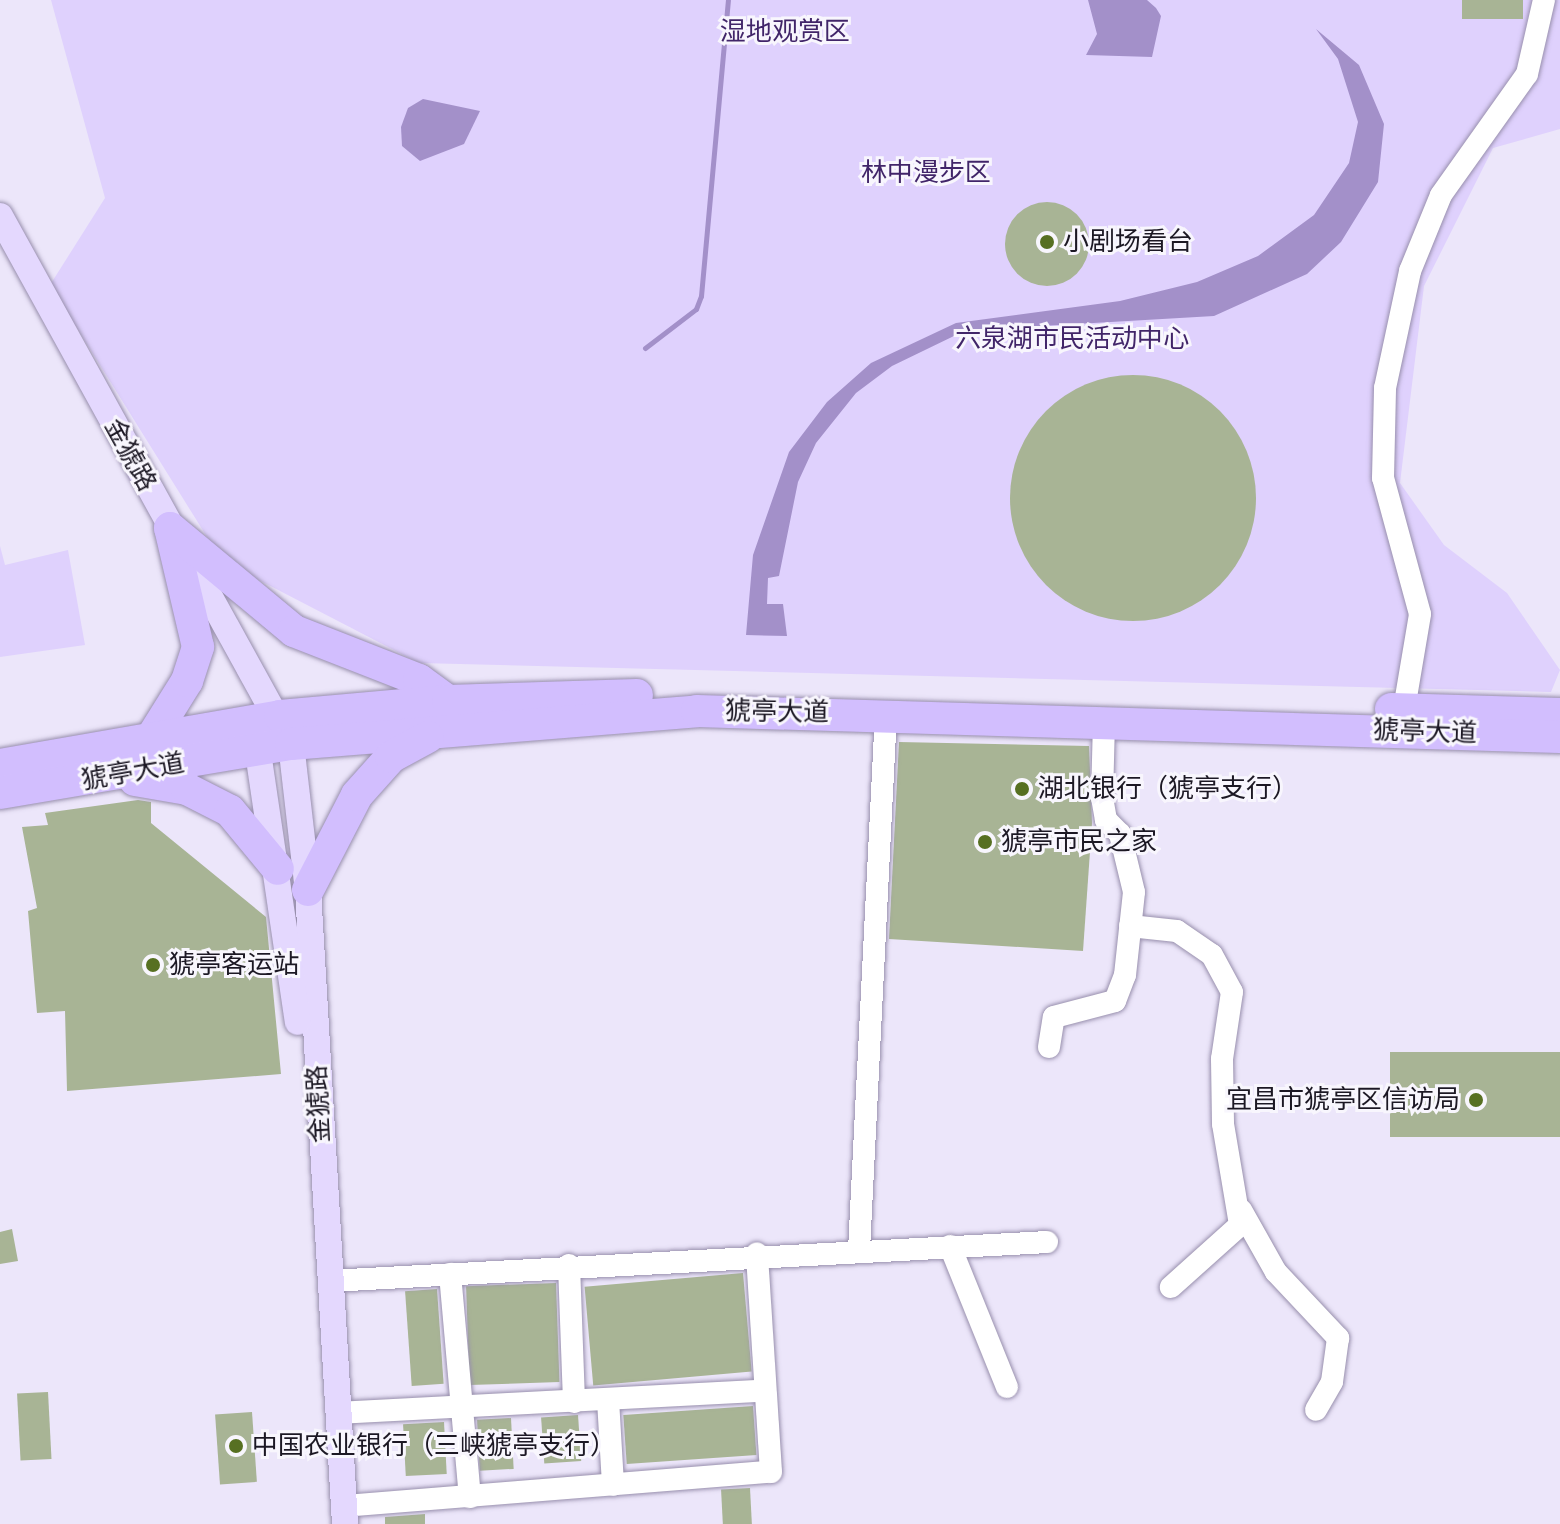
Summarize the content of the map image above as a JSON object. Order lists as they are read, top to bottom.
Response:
{
  "streets": {
    "highway": ["猇亭大道"],
    "main road": ["金猇路"]
  },
  "crossings": [
    ["金猇路", "猇亭大道"]
  ],
  "parks": ["湿地观赏区", "林中漫步区", "六泉湖市民活动中心"],
  "places": [
    "小剧场看台",
    "湖北银行（猇亭支行）",
    "猇亭市民之家",
    "猇亭客运站",
    "宜昌市猇亭区信访局",
    "中国农业银行（三峡猇亭支行）"
  ]
}
